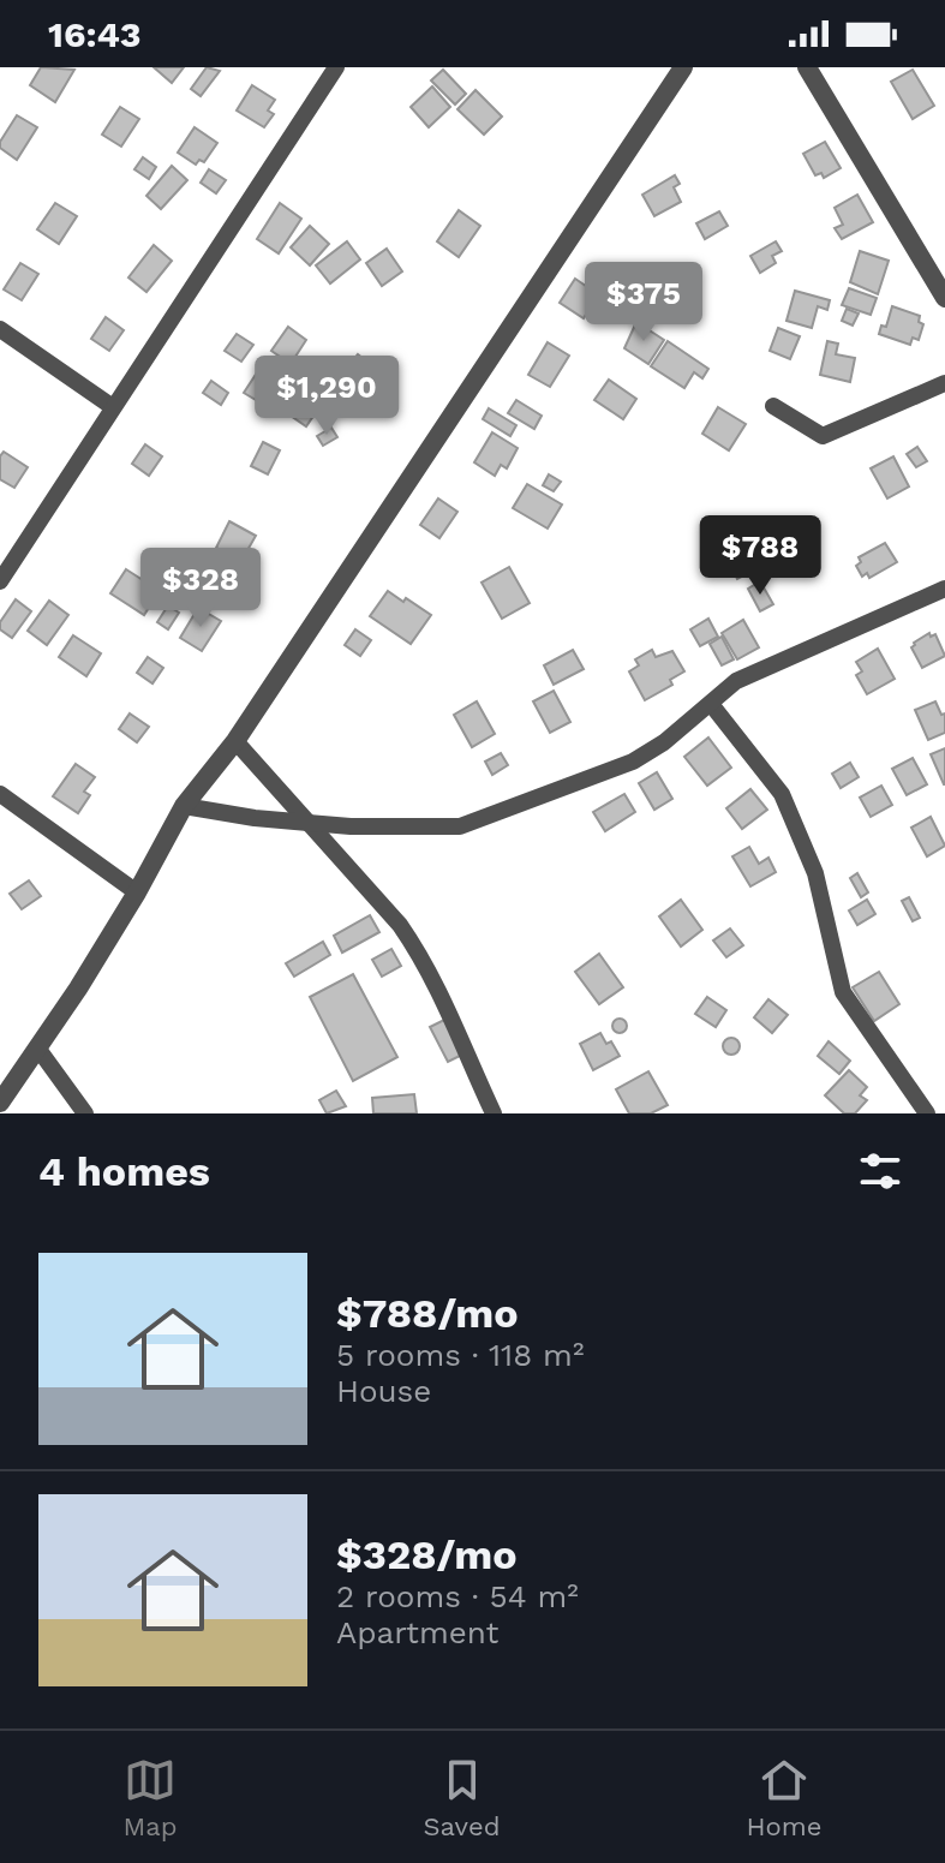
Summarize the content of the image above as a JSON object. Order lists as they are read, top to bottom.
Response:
{
  "page": {
    "status": "16:43",
    "price": [
      "$375",
      "$1,290",
      "$788",
      "$328"
    ],
    "heading": "4 homes",
    "list": [
      {
        "name": "$788/mo",
        "note": "5 rooms · 118 m² · House"
      },
      {
        "name": "$328/mo",
        "note": "2 rooms · 54 m² · Apartment"
      }
    ],
    "tabs": ["Map", "Saved", "Home"]
  }
}
